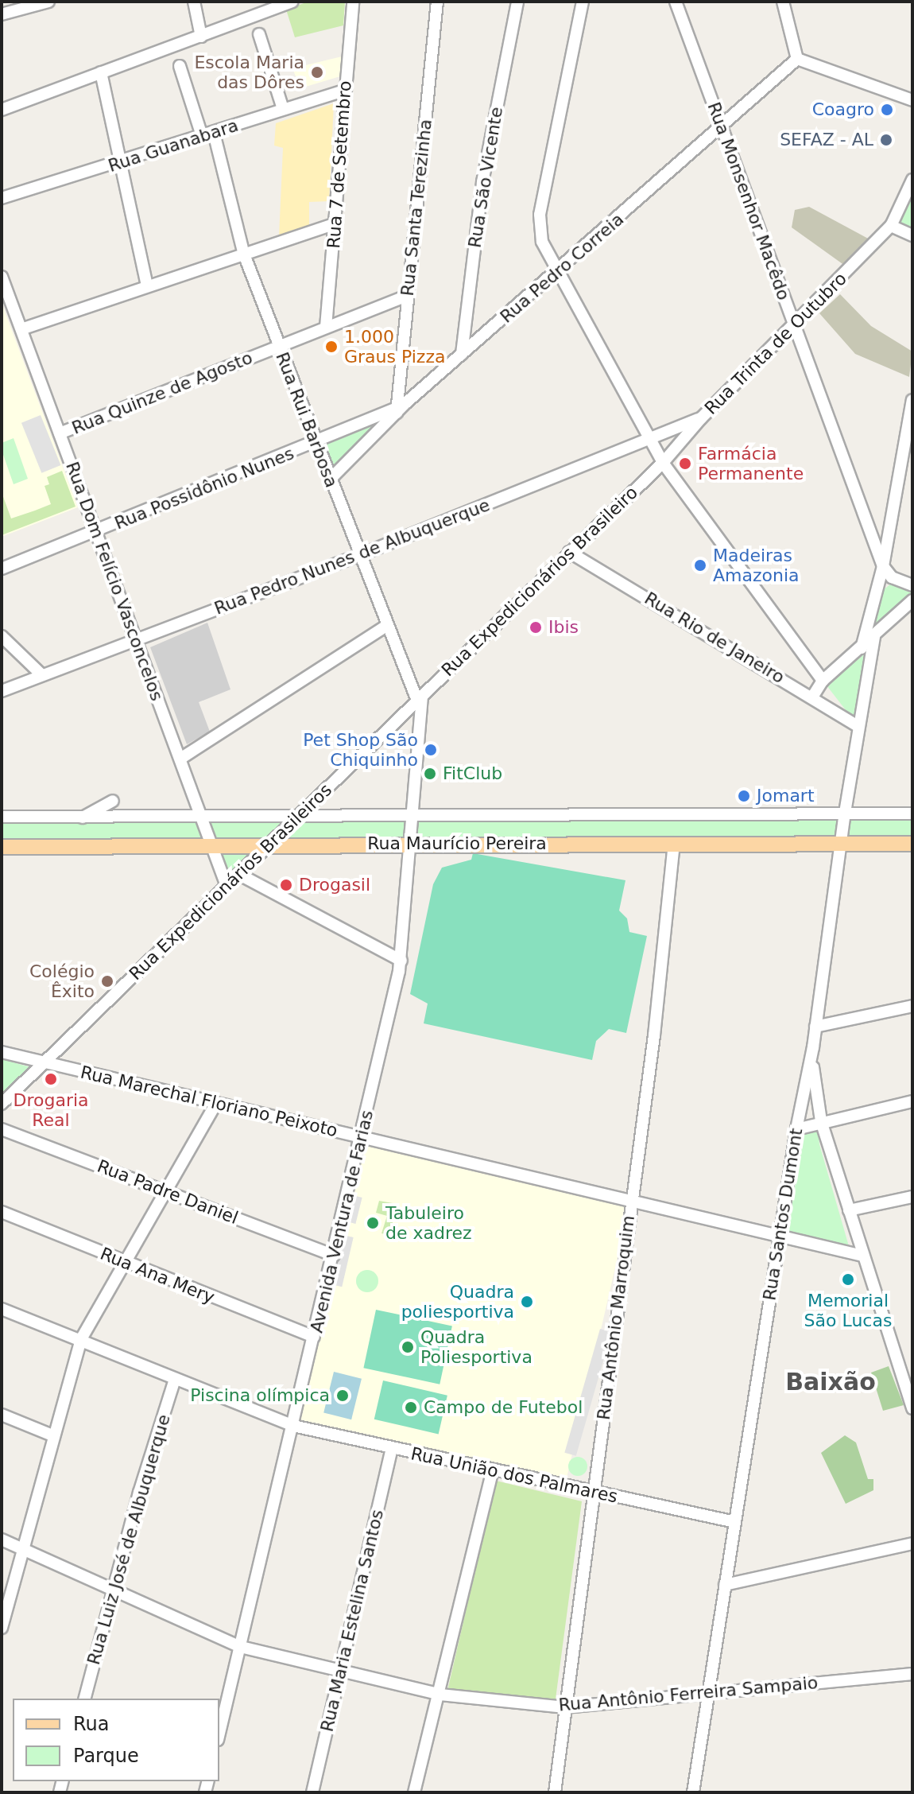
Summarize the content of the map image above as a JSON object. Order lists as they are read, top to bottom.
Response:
{
  "streets": {
    "main road": ["Rua Maurício Pereira"],
    "street": [
      "Rua Guanabara",
      "Rua 7 de Setembro",
      "Rua São Vicente",
      "Rua Monsenhor Macêdo",
      "Rua Santa Terezinha",
      "Rua Pedro Correia",
      "Rua Trinta de Outubro",
      "Rua Quinze de Agosto",
      "Rua Rui Barbosa",
      "Rua Possidônio Nunes",
      "Rua Pedro Nunes de Albuquerque",
      "Rua Dom Felício Vasconcelos",
      "Rua Expedicionários Brasileiro",
      "Rua Rio de Janeiro",
      "Rua Expedicionários Brasileiros",
      "Rua Marechal Floriano Peixoto",
      "Rua Padre Daniel",
      "Rua Santos Dumont",
      "Avenida Ventura de Farias",
      "Rua Ana Mery",
      "Rua Antônio Marroquim",
      "Rua União dos Palmares",
      "Rua Luiz José de Albuquerque",
      "Rua Maria Estelina Santos",
      "Rua Antônio Ferreira Sampaio"
    ]
  },
  "crossings": [
    ["Rua Guanabara", "Rua 7 de Setembro"],
    ["Rua Guanabara", "Rua Rui Barbosa"],
    ["Rua 7 de Setembro", "Rua Quinze de Agosto"],
    ["Rua São Vicente", "Rua Pedro Correia"],
    ["Rua Monsenhor Macêdo", "Rua Pedro Correia"],
    ["Rua Monsenhor Macêdo", "Rua Trinta de Outubro"],
    ["Rua Santa Terezinha", "Rua Pedro Correia"],
    ["Rua Santa Terezinha", "Rua Quinze de Agosto"],
    ["Rua Santa Terezinha", "Rua Possidônio Nunes"],
    ["Rua Pedro Correia", "Rua Rui Barbosa"],
    ["Rua Pedro Correia", "Rua Possidônio Nunes"],
    ["Rua Trinta de Outubro", "Rua Pedro Nunes de Albuquerque"],
    ["Rua Trinta de Outubro", "Rua Expedicionários Brasileiro"],
    ["Rua Quinze de Agosto", "Rua Rui Barbosa"],
    ["Rua Quinze de Agosto", "Rua Dom Felício Vasconcelos"],
    ["Rua Rui Barbosa", "Rua Possidônio Nunes"],
    ["Rua Rui Barbosa", "Rua Pedro Nunes de Albuquerque"],
    ["Rua Rui Barbosa", "Rua Expedicionários Brasileiro"],
    ["Rua Rui Barbosa", "Rua Expedicionários Brasileiros"],
    ["Rua Rui Barbosa", "Avenida Ventura de Farias"],
    ["Rua Possidônio Nunes", "Rua Dom Felício Vasconcelos"],
    ["Rua Pedro Nunes de Albuquerque", "Rua Dom Felício Vasconcelos"],
    ["Rua Dom Felício Vasconcelos", "Rua Maurício Pereira"],
    ["Rua Dom Felício Vasconcelos", "Rua Expedicionários Brasileiros"],
    ["Rua Expedicionários Brasileiro", "Rua Rio de Janeiro"],
    ["Rua Expedicionários Brasileiro", "Rua Expedicionários Brasileiros"],
    ["Rua Expedicionários Brasileiro", "Avenida Ventura de Farias"],
    ["Rua Rio de Janeiro", "Rua Santos Dumont"],
    ["Rua Maurício Pereira", "Rua Expedicionários Brasileiros"],
    ["Rua Maurício Pereira", "Rua Santos Dumont"],
    ["Rua Maurício Pereira", "Avenida Ventura de Farias"],
    ["Rua Maurício Pereira", "Rua Antônio Marroquim"],
    ["Rua Expedicionários Brasileiros", "Rua Marechal Floriano Peixoto"],
    ["Rua Expedicionários Brasileiros", "Avenida Ventura de Farias"],
    ["Rua Marechal Floriano Peixoto", "Rua Santos Dumont"],
    ["Rua Marechal Floriano Peixoto", "Avenida Ventura de Farias"],
    ["Rua Marechal Floriano Peixoto", "Rua Antônio Marroquim"],
    ["Rua Padre Daniel", "Avenida Ventura de Farias"],
    ["Rua Santos Dumont", "Rua União dos Palmares"],
    ["Rua Santos Dumont", "Rua Antônio Ferreira Sampaio"],
    ["Avenida Ventura de Farias", "Rua Ana Mery"],
    ["Avenida Ventura de Farias", "Rua União dos Palmares"],
    ["Avenida Ventura de Farias", "Rua Antônio Ferreira Sampaio"],
    ["Rua Antônio Marroquim", "Rua União dos Palmares"],
    ["Rua Antônio Marroquim", "Rua Antônio Ferreira Sampaio"],
    ["Rua União dos Palmares", "Rua Luiz José de Albuquerque"],
    ["Rua União dos Palmares", "Rua Maria Estelina Santos"],
    ["Rua Luiz José de Albuquerque", "Rua Antônio Ferreira Sampaio"],
    ["Rua Maria Estelina Santos", "Rua Antônio Ferreira Sampaio"]
  ],
  "districts": ["Baixão"],
  "places": [
    "Escola Maria das Dôres",
    "Coagro",
    "SEFAZ - AL",
    "1.000 Graus Pizza",
    "Farmácia Permanente",
    "Madeiras Amazonia",
    "Ibis",
    "Pet Shop São Chiquinho",
    "FitClub",
    "Jomart",
    "Drogasil",
    "Colégio Êxito",
    "Drogaria Real",
    "Tabuleiro de xadrez",
    "Memorial São Lucas",
    "Quadra poliesportiva",
    "Quadra Poliesportiva",
    "Piscina olímpica",
    "Campo de Futebol"
  ],
  "legend": ["Rua", "Parque"]
}
